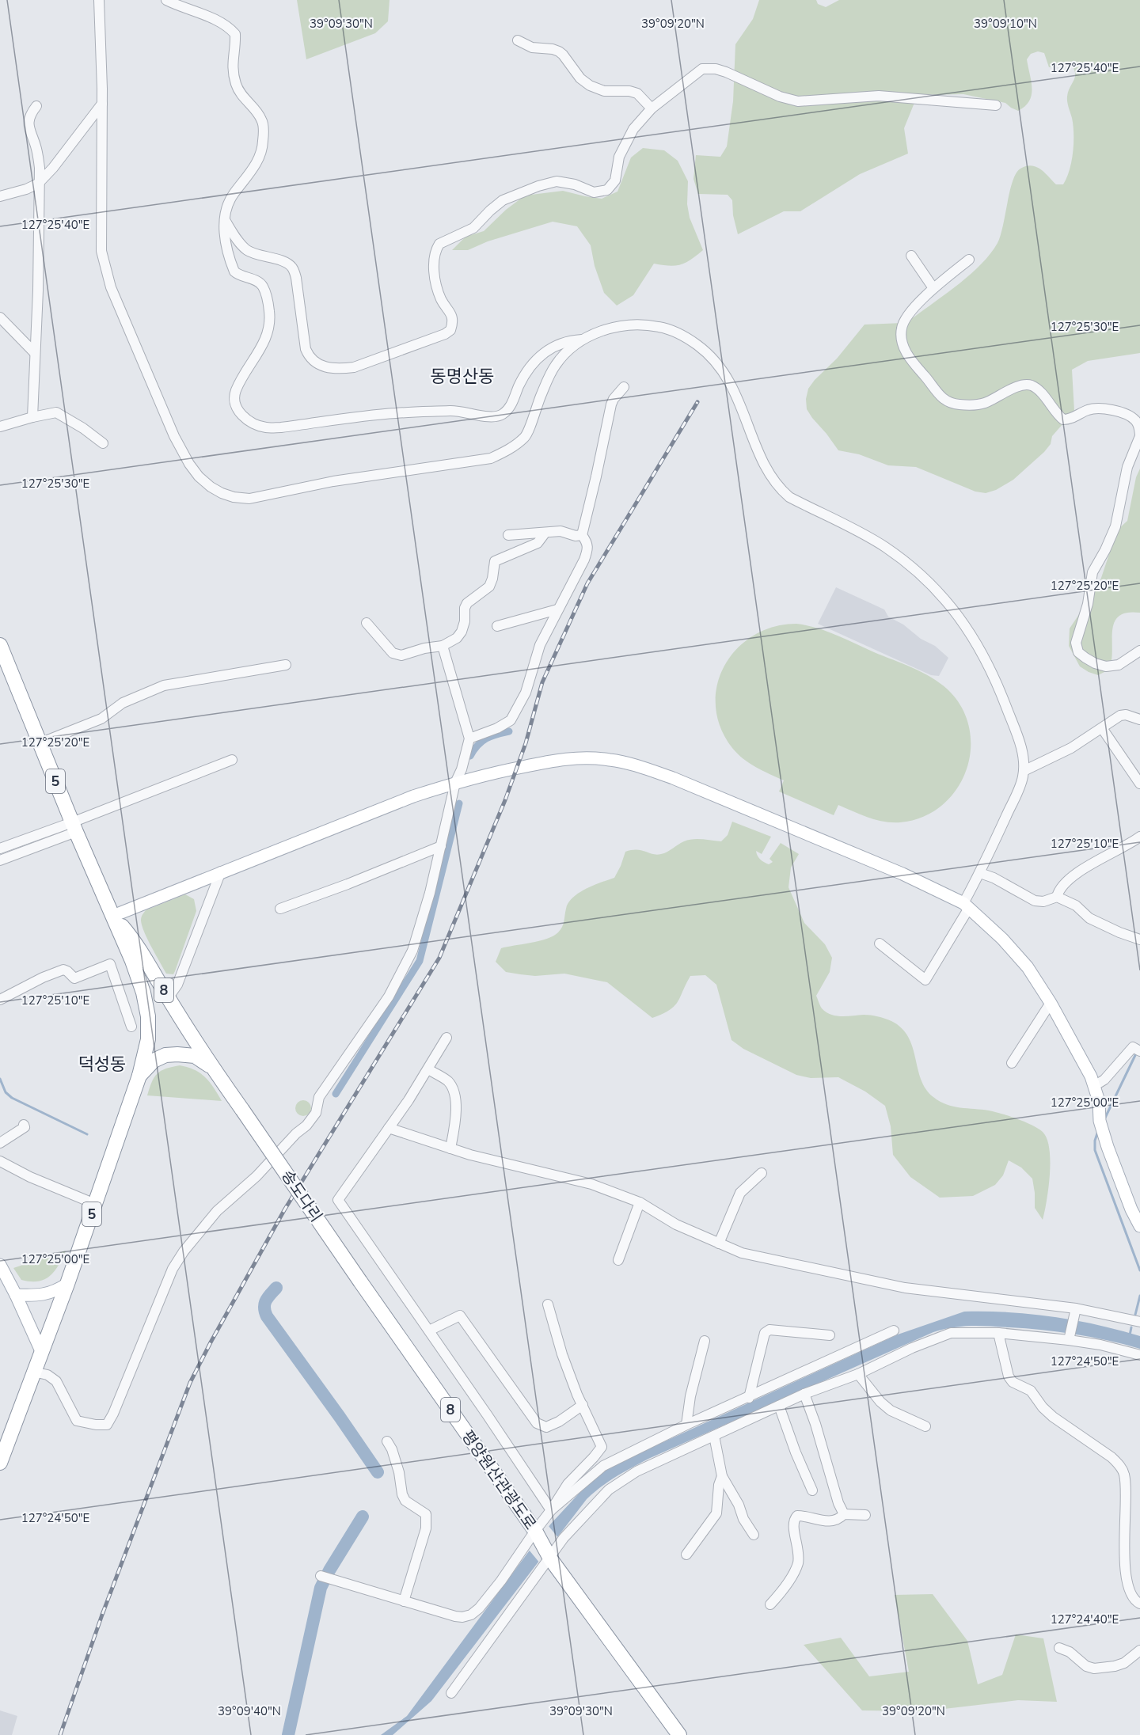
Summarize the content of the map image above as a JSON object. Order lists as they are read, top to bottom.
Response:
{
  "streets": {
    "highway": [
      "5",
      "8",
      "송도다리",
      "평양원산관광도로"
    ]
  },
  "crossings": [
    ["5", "8"],
    ["8", "송도다리"],
    ["8", "평양원산관광도로"],
    ["송도다리", "평양원산관광도로"]
  ],
  "districts": ["동명산동", "덕성동"],
  "coordinates": [
    "39°09'30\"N",
    "39°09'20\"N",
    "39°09'10\"N",
    "127°25'40\"E",
    "127°25'30\"E",
    "127°25'20\"E",
    "127°25'10\"E",
    "127°25'00\"E",
    "127°24'50\"E",
    "127°24'40\"E",
    "39°09'40\"N"
  ]
}
